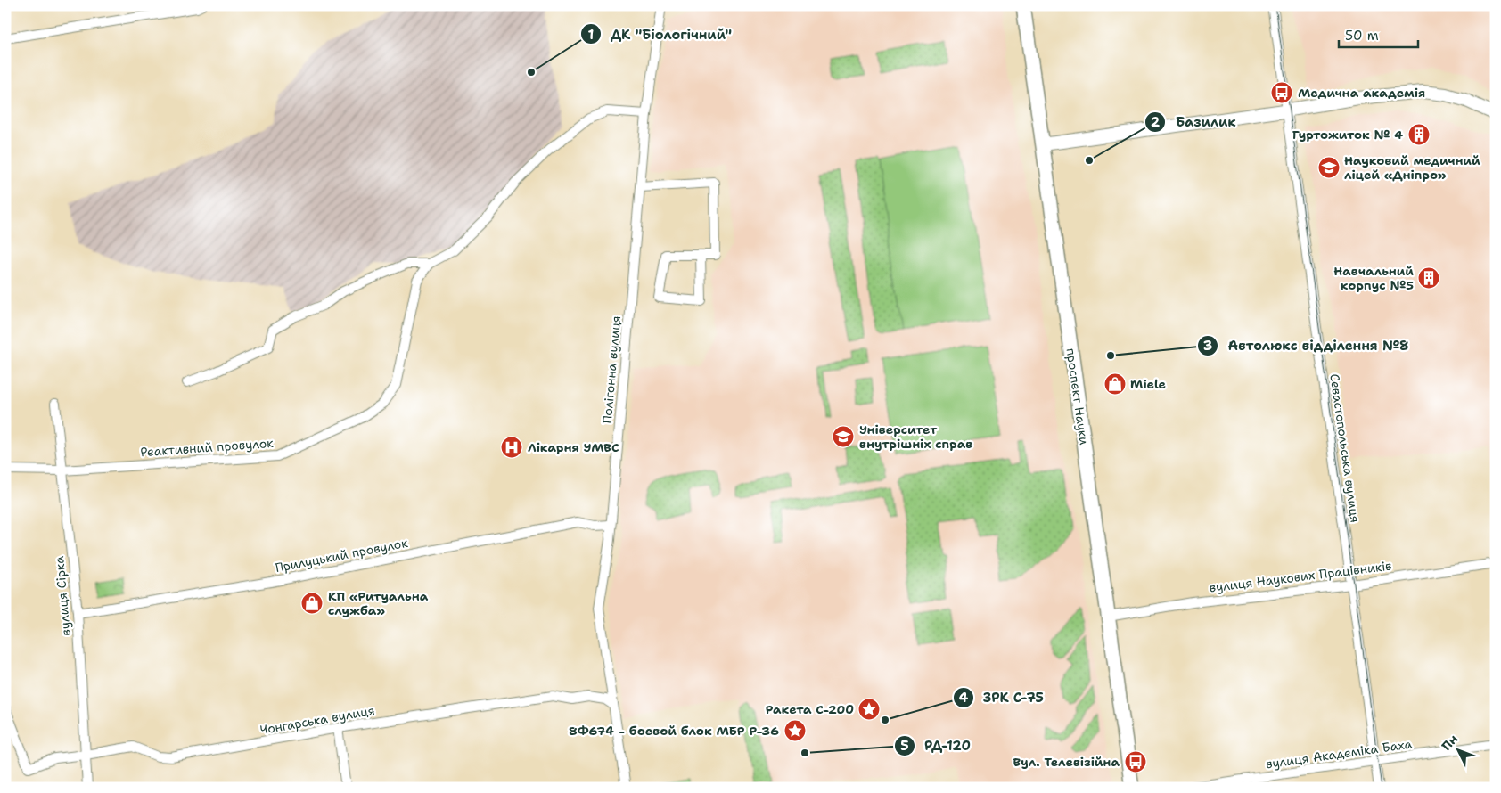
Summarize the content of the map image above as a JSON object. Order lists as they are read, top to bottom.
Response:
{
  "streets": {
    "main road": ["проспект Науки"],
    "street": [
      "Полігонна вулиця",
      "Реактивний провулок",
      "Севастопольська вулиця",
      "Прилуцький провулок",
      "вулиця Наукових Працівників",
      "вулиця Сірка",
      "Чонгарська вулиця",
      "вулиця Академіка Баха"
    ]
  },
  "crossings": [
    ["Полігонна вулиця", "Прилуцький провулок"],
    ["Полігонна вулиця", "Чонгарська вулиця"],
    ["проспект Науки", "вулиця Наукових Працівників"],
    ["Реактивний провулок", "вулиця Сірка"],
    ["Севастопольська вулиця", "вулиця Наукових Працівників"],
    ["Севастопольська вулиця", "вулиця Академіка Баха"],
    ["Прилуцький провулок", "вулиця Сірка"],
    ["вулиця Сірка", "Чонгарська вулиця"]
  ],
  "places": {
    "other": [
      "ДК \"Біологічний\"",
      "Базилик",
      "Автолюкс відділення №8",
      "ЗРК С-75",
      "РД-120"
    ],
    "bus stop": ["Медична академія", "Вул. Телевізійна"],
    "building": ["Гуртожиток № 4", "Навчальний корпус №5"],
    "school or university": ["Науковий медичний ліцей «Дніпро»", "Університет внутрішніх справ"],
    "shop": ["Miele", "КП «Ритуальна служба»"],
    "hospital": ["Лікарня УМВС"],
    "place": ["Ракета С-200", "8Ф674 - боевой блок МБР Р-36"]
  },
  "scale_bar": "50 m",
  "north": "top left"
}
